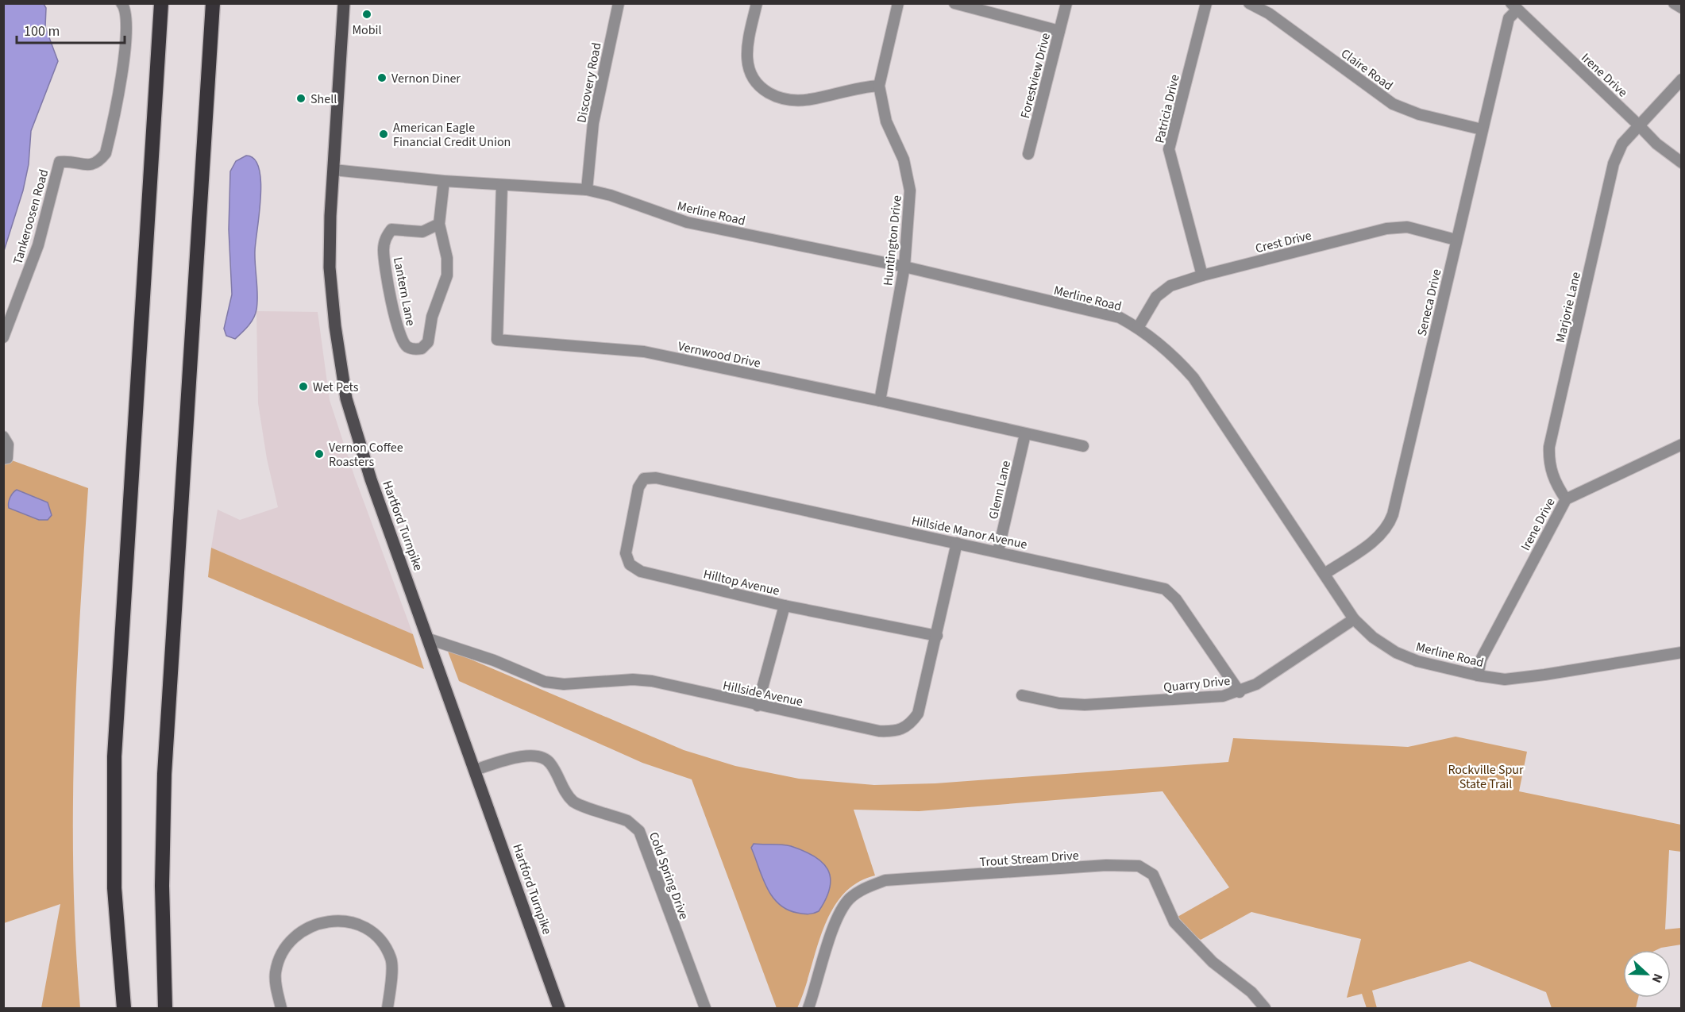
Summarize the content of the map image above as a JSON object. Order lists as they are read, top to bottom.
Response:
{
  "streets": {
    "main road": ["Hartford Turnpike"],
    "street": [
      "Claire Road",
      "Irene Drive",
      "Forestview Drive",
      "Discovery Road",
      "Patricia Drive",
      "Merline Road",
      "Tankeroosen Road",
      "Huntington Drive",
      "Crest Drive",
      "Lantern Lane",
      "Seneca Drive",
      "Marjorie Lane",
      "Vernwood Drive",
      "Glenn Lane",
      "Hillside Manor Avenue",
      "Hilltop Avenue",
      "Quarry Drive",
      "Hillside Avenue",
      "Trout Stream Drive",
      "Cold Spring Drive"
    ]
  },
  "crossings": [
    ["Claire Road", "Seneca Drive"],
    ["Irene Drive", "Merline Road"],
    ["Irene Drive", "Seneca Drive"],
    ["Irene Drive", "Marjorie Lane"],
    ["Discovery Road", "Merline Road"],
    ["Patricia Drive", "Crest Drive"],
    ["Merline Road", "Huntington Drive"],
    ["Merline Road", "Crest Drive"],
    ["Merline Road", "Lantern Lane"],
    ["Merline Road", "Seneca Drive"],
    ["Merline Road", "Vernwood Drive"],
    ["Merline Road", "Hartford Turnpike"],
    ["Merline Road", "Quarry Drive"],
    ["Huntington Drive", "Vernwood Drive"],
    ["Crest Drive", "Seneca Drive"],
    ["Vernwood Drive", "Glenn Lane"],
    ["Glenn Lane", "Hillside Manor Avenue"],
    ["Hartford Turnpike", "Hillside Avenue"],
    ["Hartford Turnpike", "Cold Spring Drive"],
    ["Hillside Manor Avenue", "Hilltop Avenue"],
    ["Hillside Manor Avenue", "Quarry Drive"],
    ["Hillside Manor Avenue", "Hillside Avenue"],
    ["Hilltop Avenue", "Hillside Avenue"]
  ],
  "parks": ["Rockville Spur State Trail"],
  "places": [
    "Mobil",
    "Vernon Diner",
    "Shell",
    "American Eagle Financial Credit Union",
    "Wet Pets",
    "Vernon Coffee Roasters"
  ],
  "scale_bar": "100 m",
  "north": "right"
}
